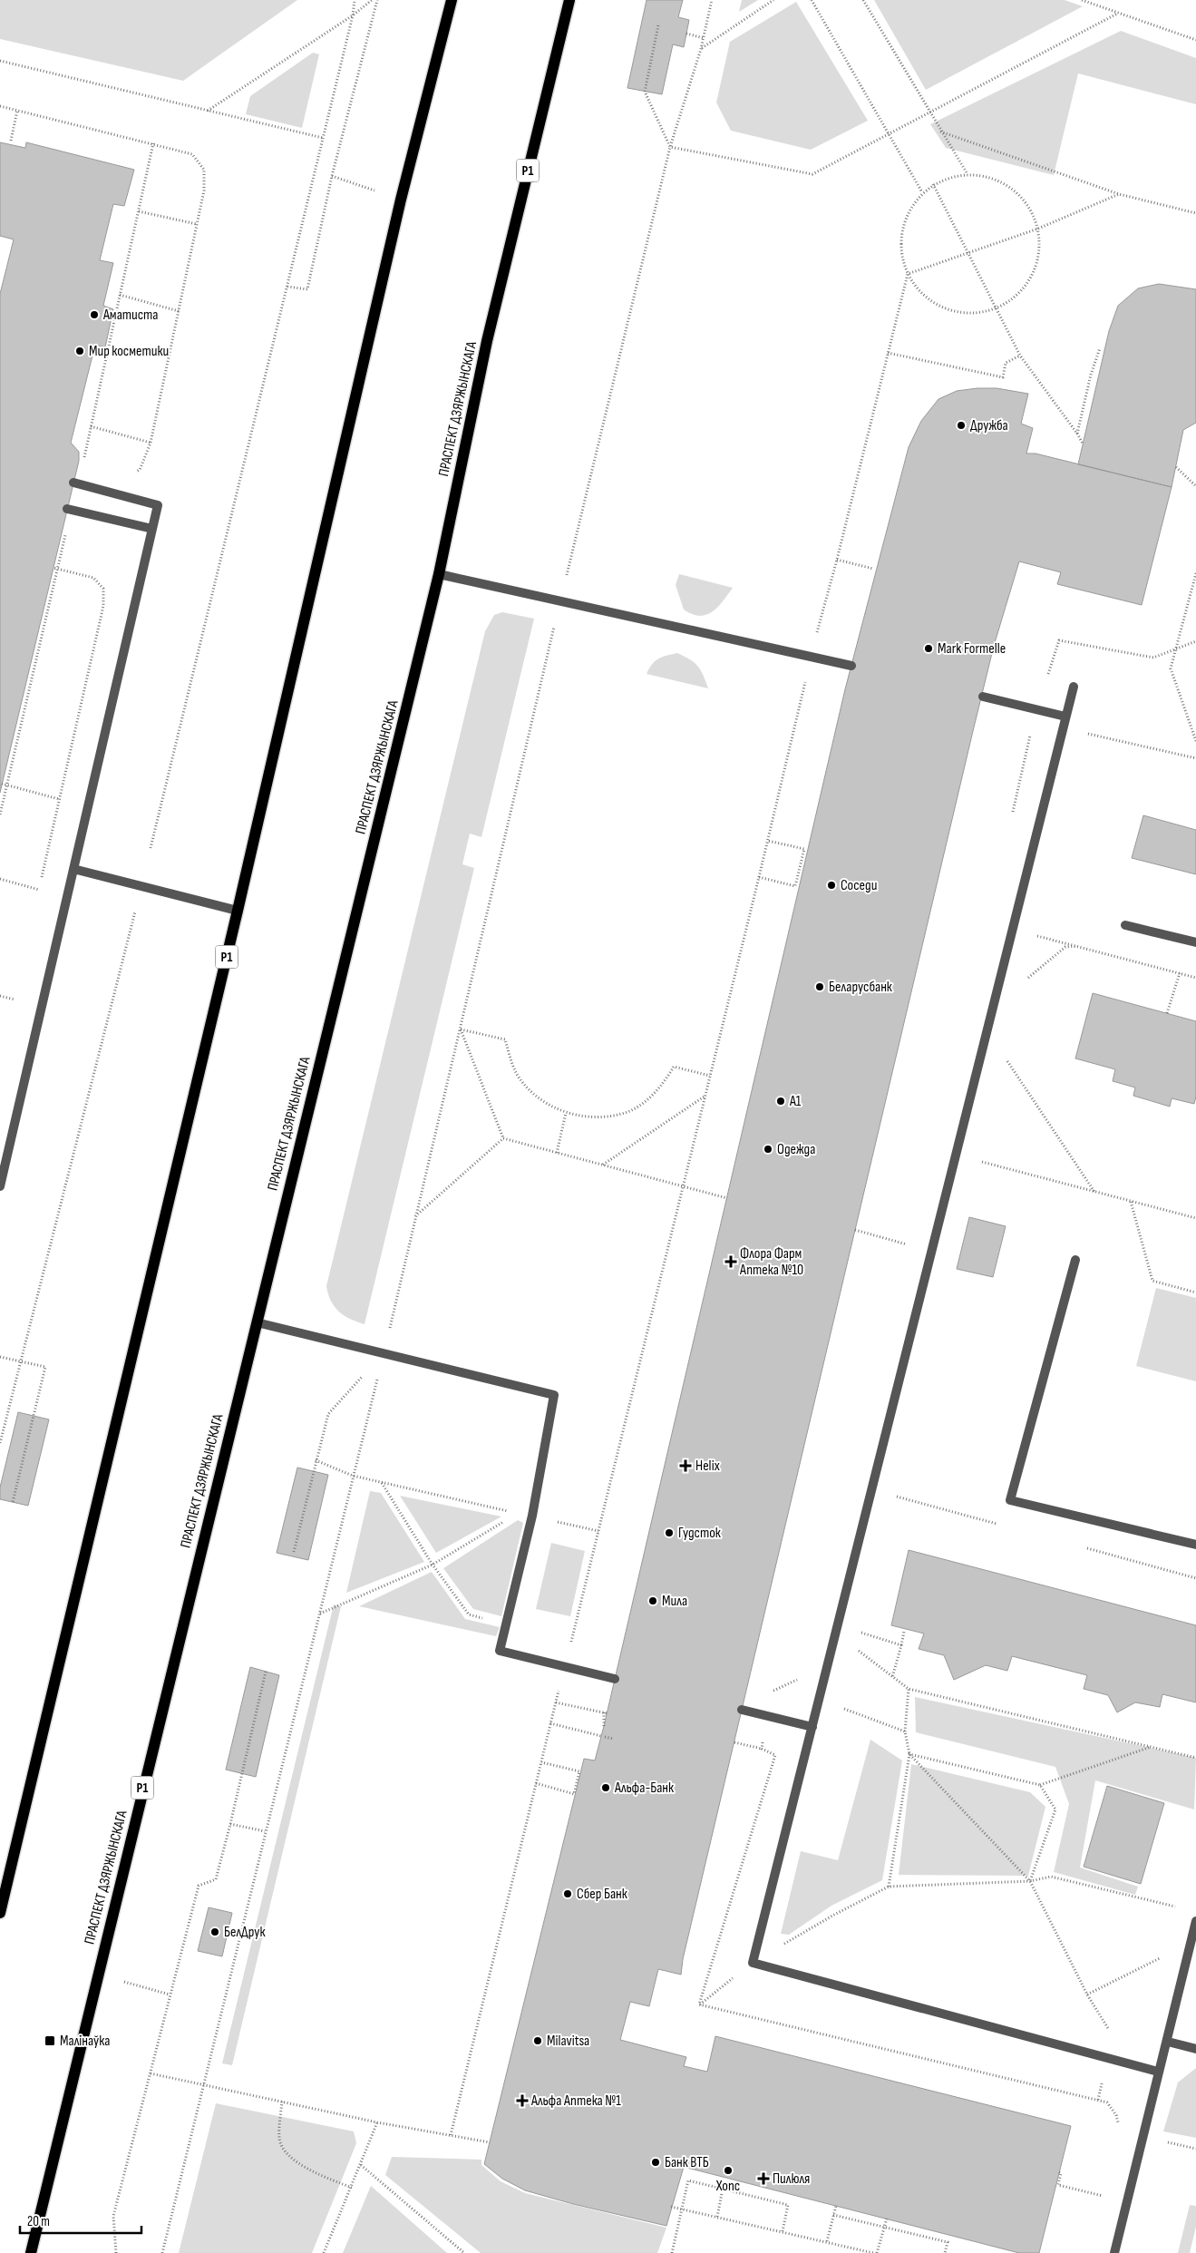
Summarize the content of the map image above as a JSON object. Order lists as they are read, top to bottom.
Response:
{
  "streets": {
    "main road": ["Р1", "ПРАСПЕКТ ДЗЯРЖЫНСКАГА"]
  },
  "places": {
    "other": [
      "Аматиста",
      "Мир косметики",
      "Дружба",
      "Mark Formelle",
      "Соседи",
      "Беларусбанк",
      "A1",
      "Одежда",
      "Гудсток",
      "Мила",
      "Альфа-Банк",
      "Сбер Банк",
      "БелДрук",
      "Milavitsa",
      "Банк ВТБ",
      "Хопс"
    ],
    "health": [
      "Флора Фарм Аптека №10",
      "Helix",
      "Альфа Аптека №1",
      "Пилюля"
    ],
    "transit": ["Малінаўка"]
  },
  "scale_bar": "20 m"
}
